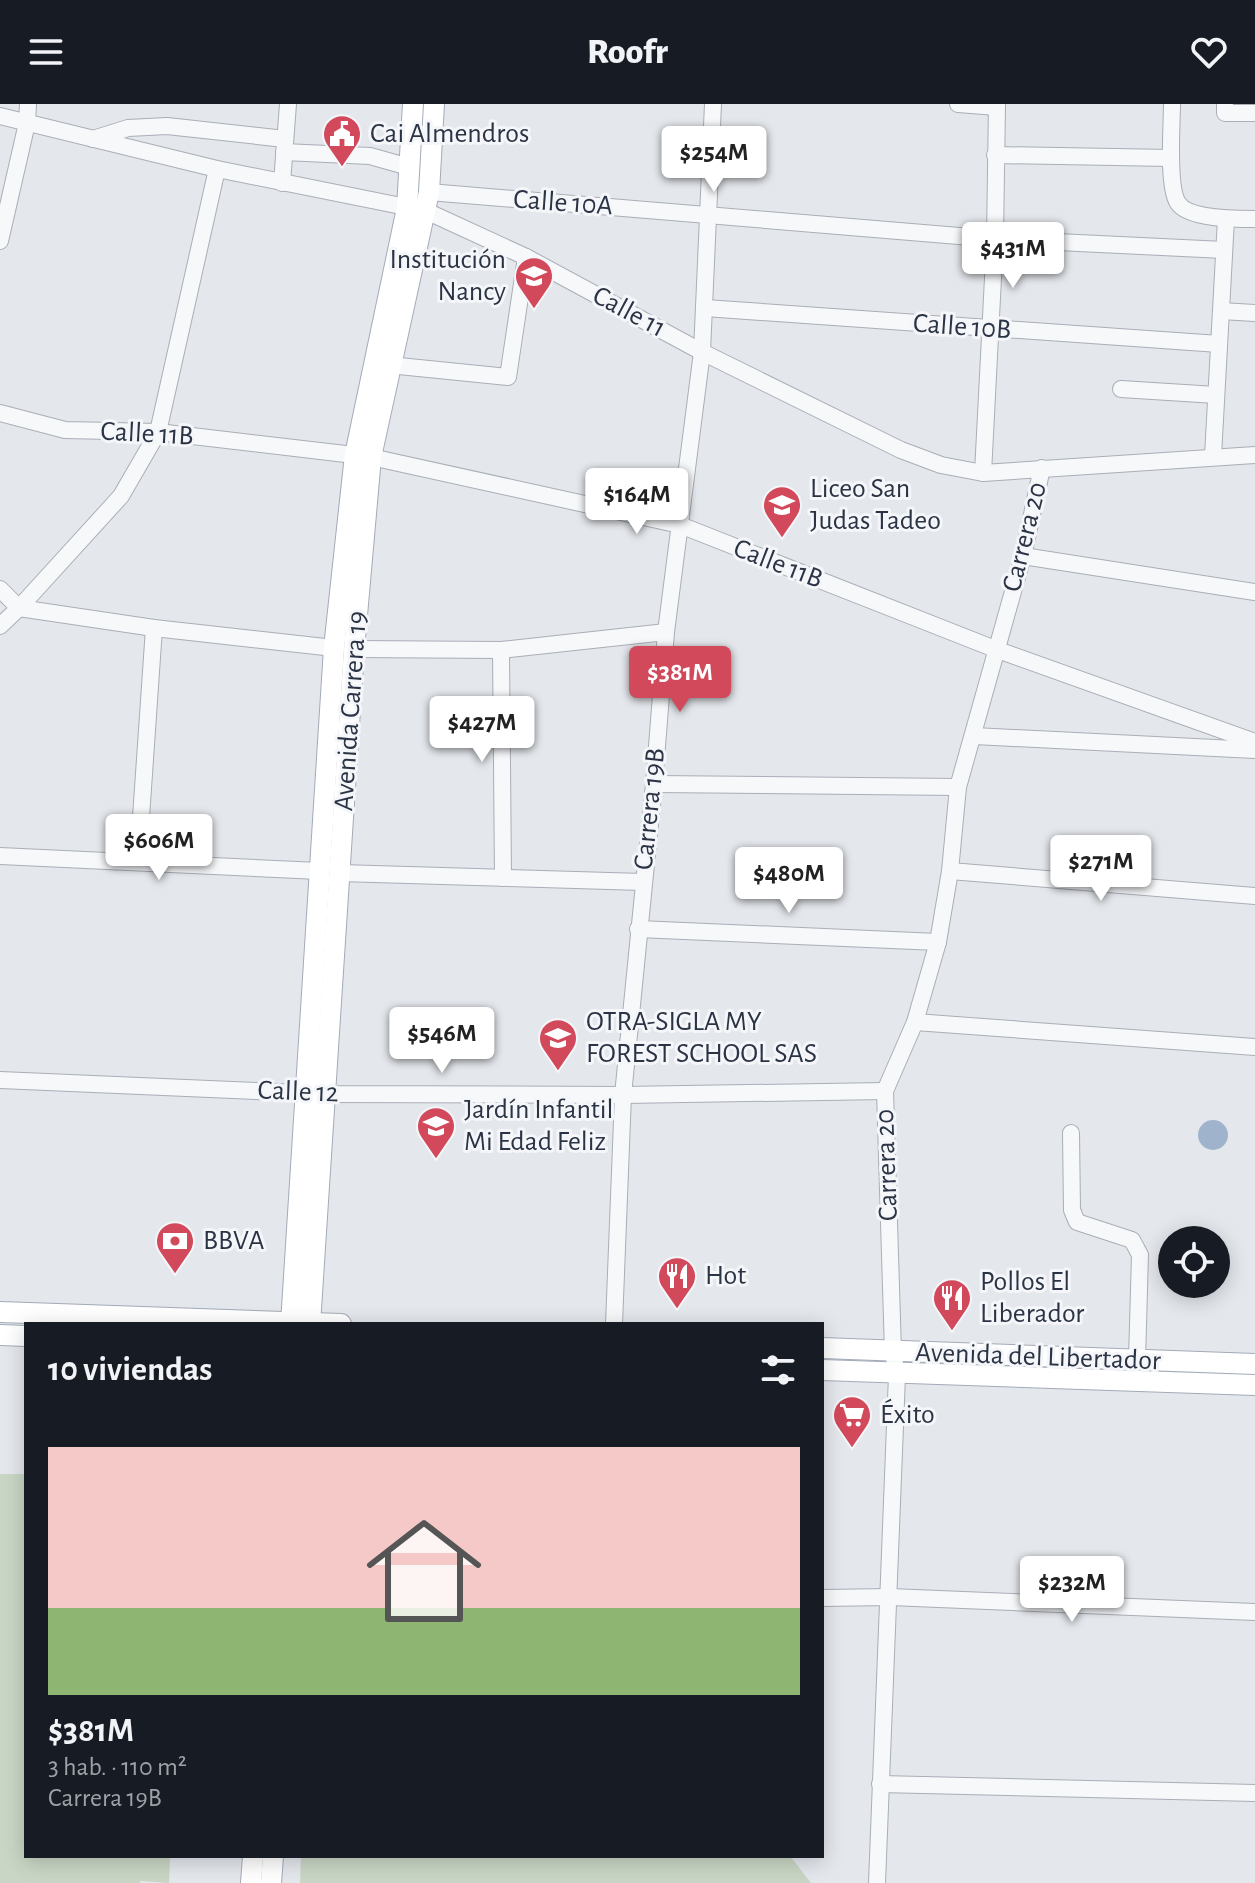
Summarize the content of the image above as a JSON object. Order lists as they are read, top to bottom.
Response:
{
  "streets": {
    "main road": ["Avenida Carrera 19", "Avenida del Libertador"],
    "street": [
      "Calle 10A",
      "Calle 11",
      "Calle 10B",
      "Calle 11B",
      "Carrera 20",
      "Carrera 19B",
      "Calle 12"
    ]
  },
  "crossings": [
    ["Calle 10A", "Calle 11"],
    ["Calle 10A", "Carrera 20"],
    ["Calle 10A", "Avenida Carrera 19"],
    ["Calle 10A", "Carrera 19B"],
    ["Calle 11", "Carrera 20"],
    ["Calle 11", "Avenida Carrera 19"],
    ["Calle 11", "Carrera 19B"],
    ["Calle 10B", "Carrera 20"],
    ["Calle 10B", "Carrera 19B"],
    ["Calle 11B", "Carrera 20"],
    ["Calle 11B", "Avenida Carrera 19"],
    ["Calle 11B", "Carrera 19B"],
    ["Carrera 20", "Calle 12"],
    ["Carrera 20", "Avenida del Libertador"],
    ["Avenida Carrera 19", "Calle 12"],
    ["Carrera 19B", "Calle 12"]
  ],
  "places": {
    "public building": ["Cai Almendros"],
    "school or university": [
      "Institución Nancy",
      "Liceo San Judas Tadeo",
      "OTRA-SIGLA MY FOREST SCHOOL SAS",
      "Jardín Infantil Mi Edad Feliz"
    ],
    "bank": ["BBVA"],
    "restaurant": ["Hot", "Pollos El Liberador"],
    "supermarket": ["Éxito"]
  },
  "page": {
    "header": "Roofr",
    "price": [
      "$254M",
      "$431M",
      "$164M",
      "$381M",
      "$427M",
      "$606M",
      "$271M",
      "$480M",
      "$546M",
      "$232M"
    ],
    "heading": "10 viviendas",
    "list": [
      {
        "name": "$381M",
        "note": "3 hab. · 110 m² · Carrera 19B"
      }
    ]
  }
}
